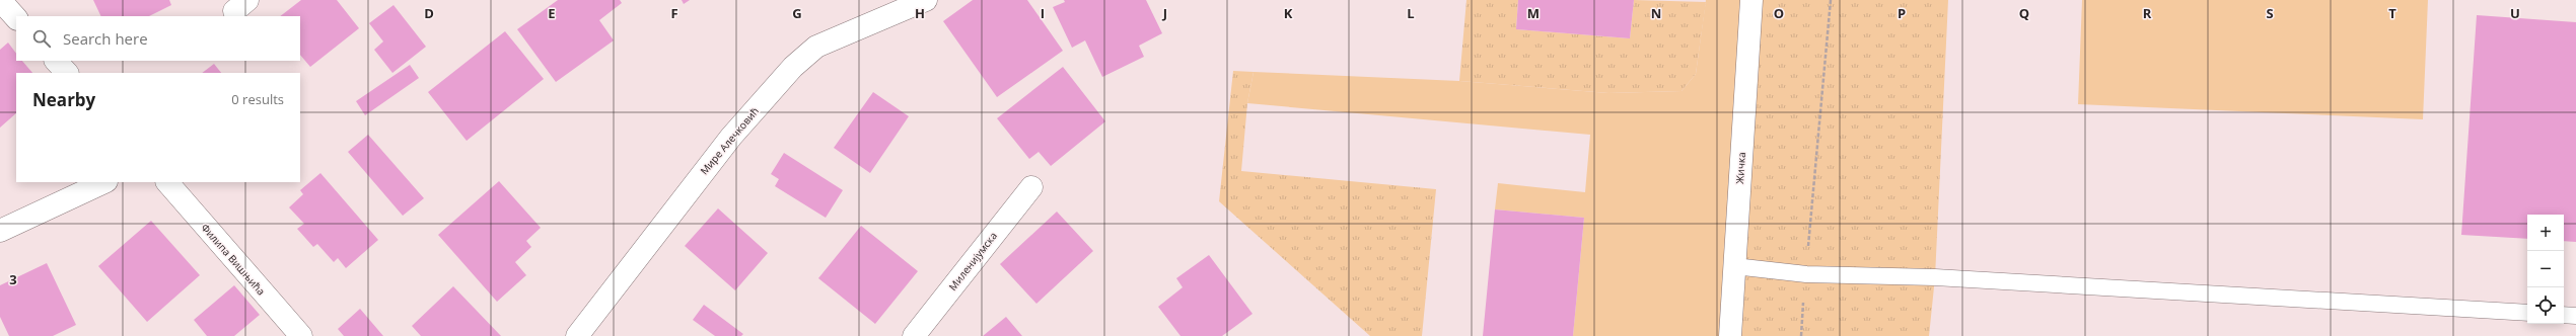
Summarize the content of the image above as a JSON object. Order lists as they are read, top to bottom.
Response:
{
  "streets": {
    "street": [
      "Мире Алечковић",
      "Жичка",
      "Филипа Вишњића",
      "Миленијумска"
    ]
  },
  "page": {
    "search": "Search here",
    "heading": ["Nearby", "0 results"],
    "map_buttons": ["+", "−"]
  },
  "grid": {
    "columns": [
      "D",
      "E",
      "F",
      "G",
      "H",
      "I",
      "J",
      "K",
      "L",
      "M",
      "N",
      "O",
      "P",
      "Q",
      "R",
      "S",
      "T",
      "U"
    ],
    "rows": ["3"]
  }
}
